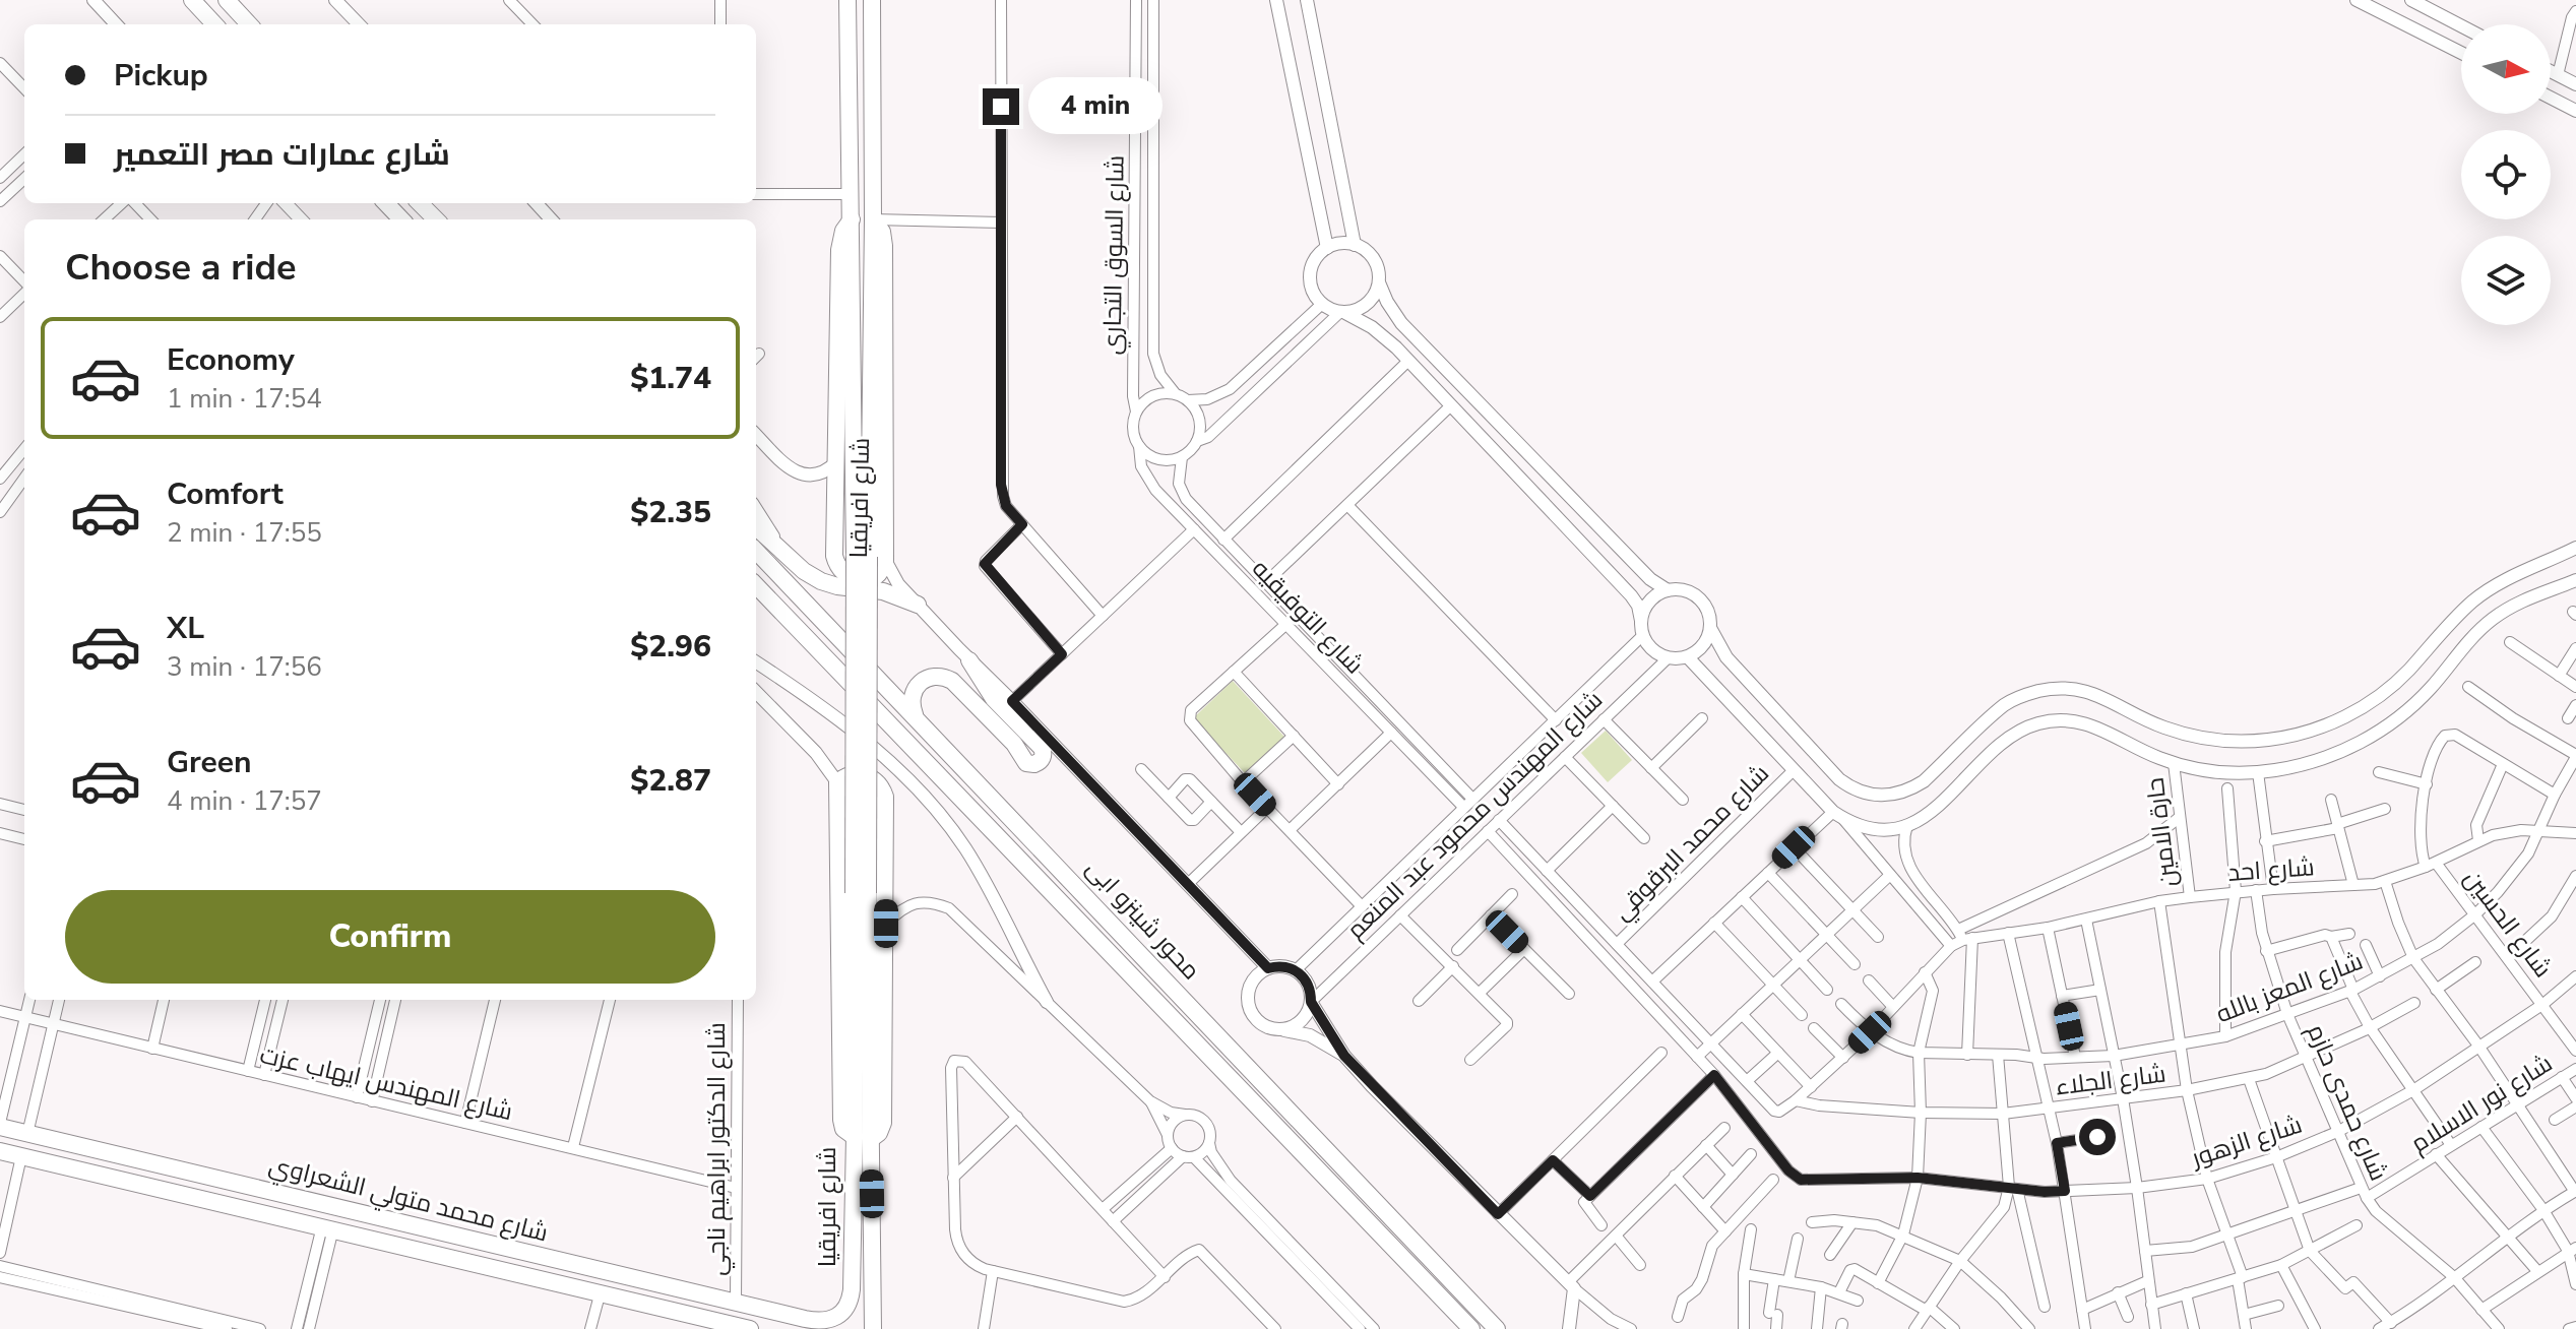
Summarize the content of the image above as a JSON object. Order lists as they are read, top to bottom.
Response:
{
  "streets": {
    "main road": ["شارع افريقيا", "محور شينزو ابى", "شارع محمد متولي الشعراوي"],
    "street": [
      "شارع السوق التجاري",
      "شارع التوفيقيه",
      "شارع المهندس محمود عبد المنعم",
      "حارة الامين",
      "شارع محمد البرقوقي",
      "شارع احد",
      "شارع الحسين",
      "شارع المعز بالله",
      "شارع الجلاء",
      "شارع المهندس ايهاب عزت",
      "شارع حمدى حازم",
      "شارع نور الاسلام",
      "شارع الزهور",
      "شارع الدكتور ابراهيم ناجي"
    ]
  },
  "crossings": [
    ["شارع السوق التجاري", "شارع التوفيقيه"],
    ["شارع افريقيا", "شارع محمد متولي الشعراوي"],
    ["شارع التوفيقيه", "شارع المهندس محمود عبد المنعم"],
    ["حارة الامين", "شارع احد"],
    ["شارع احد", "شارع الحسين"],
    ["شارع احد", "شارع المعز بالله"],
    ["شارع احد", "شارع حمدى حازم"],
    ["شارع الحسين", "شارع المعز بالله"],
    ["شارع الحسين", "شارع الزهور"],
    ["شارع المعز بالله", "شارع حمدى حازم"],
    ["شارع الجلاء", "شارع حمدى حازم"],
    ["شارع المهندس ايهاب عزت", "شارع الدكتور ابراهيم ناجي"],
    ["شارع حمدى حازم", "شارع نور الاسلام"],
    ["شارع حمدى حازم", "شارع الزهور"],
    ["شارع الدكتور ابراهيم ناجي", "شارع محمد متولي الشعراوي"]
  ],
  "north": "right",
  "page": {
    "banner": ["Pickup", "شارع عمارات مصر التعمير"],
    "bubble": "4 min",
    "heading": "Choose a ride",
    "list": [
      {
        "name": "Economy",
        "note": "1 min · 17:54",
        "value": "$1.74"
      },
      {
        "name": "Comfort",
        "note": "2 min · 17:55",
        "value": "$2.35"
      },
      {
        "name": "XL",
        "note": "3 min · 17:56",
        "value": "$2.96"
      },
      {
        "name": "Green",
        "note": "4 min · 17:57",
        "value": "$2.87"
      }
    ],
    "buttons": "Confirm"
  }
}
